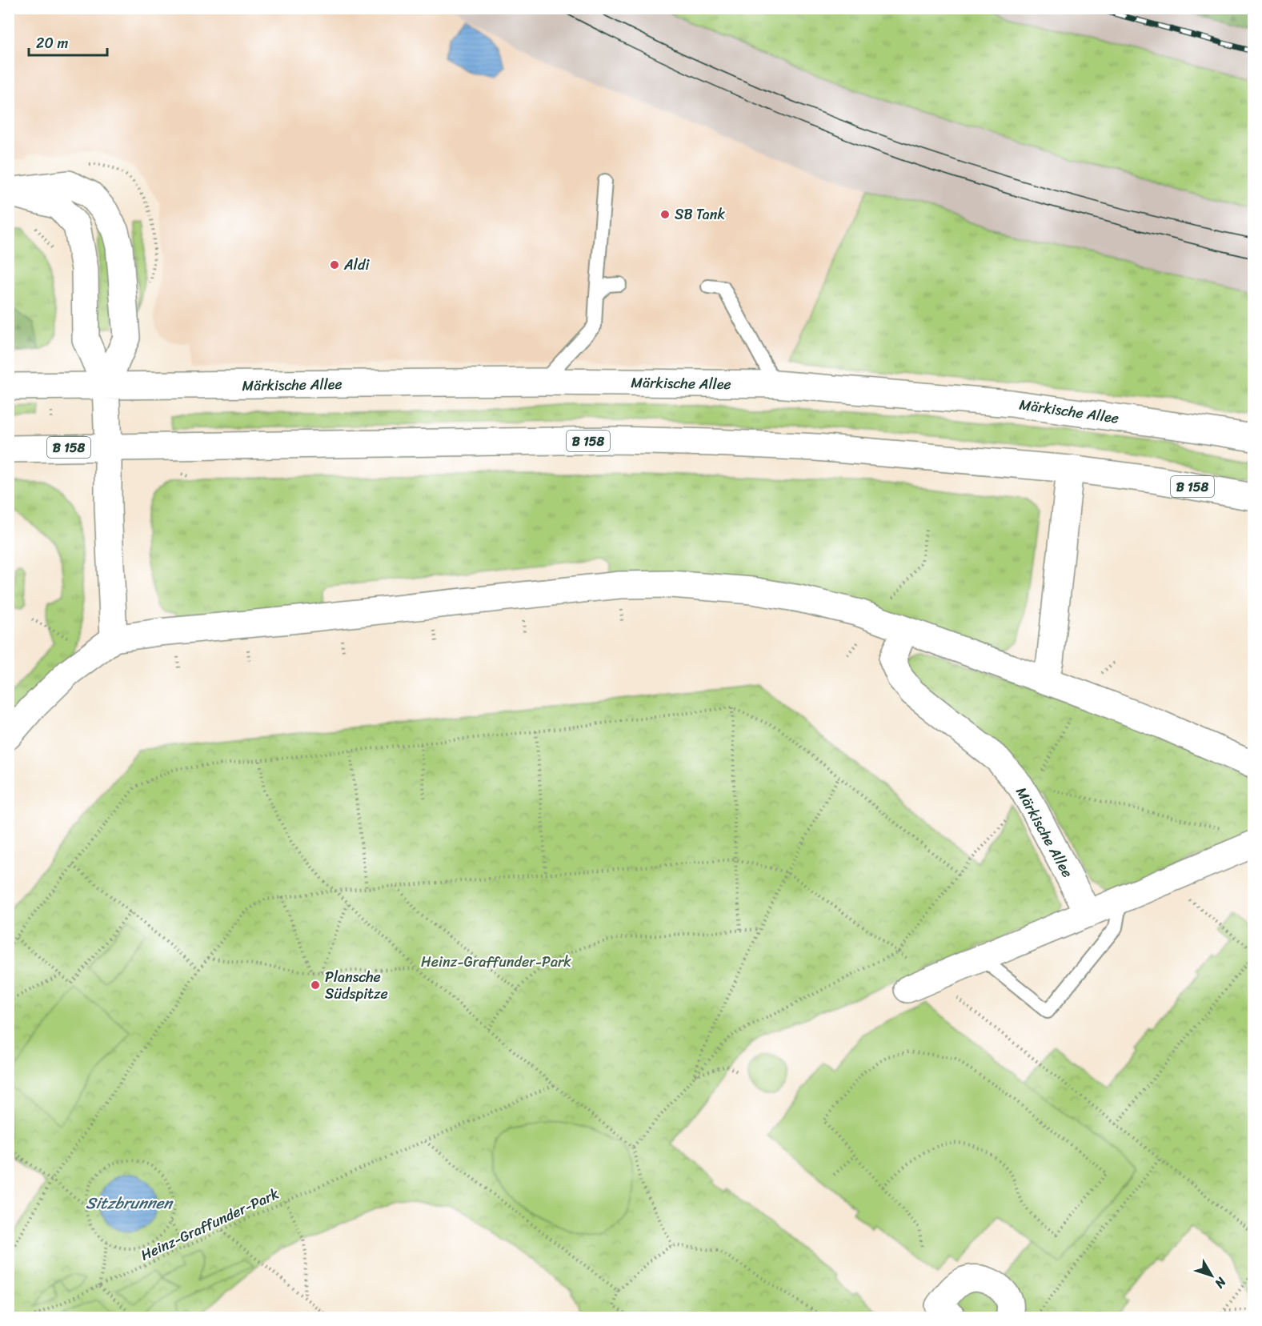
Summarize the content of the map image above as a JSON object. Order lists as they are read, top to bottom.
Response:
{
  "streets": {
    "street": ["Märkische Allee", "B 158"],
    "path": ["Heinz-Graffunder-Park"]
  },
  "water": ["Sitzbrunnen"],
  "parks": ["Heinz-Graffunder-Park"],
  "places": ["SB Tank", "Aldi", "Plansche Südspitze"],
  "scale_bar": "20 m",
  "north": "bottom right"
}
